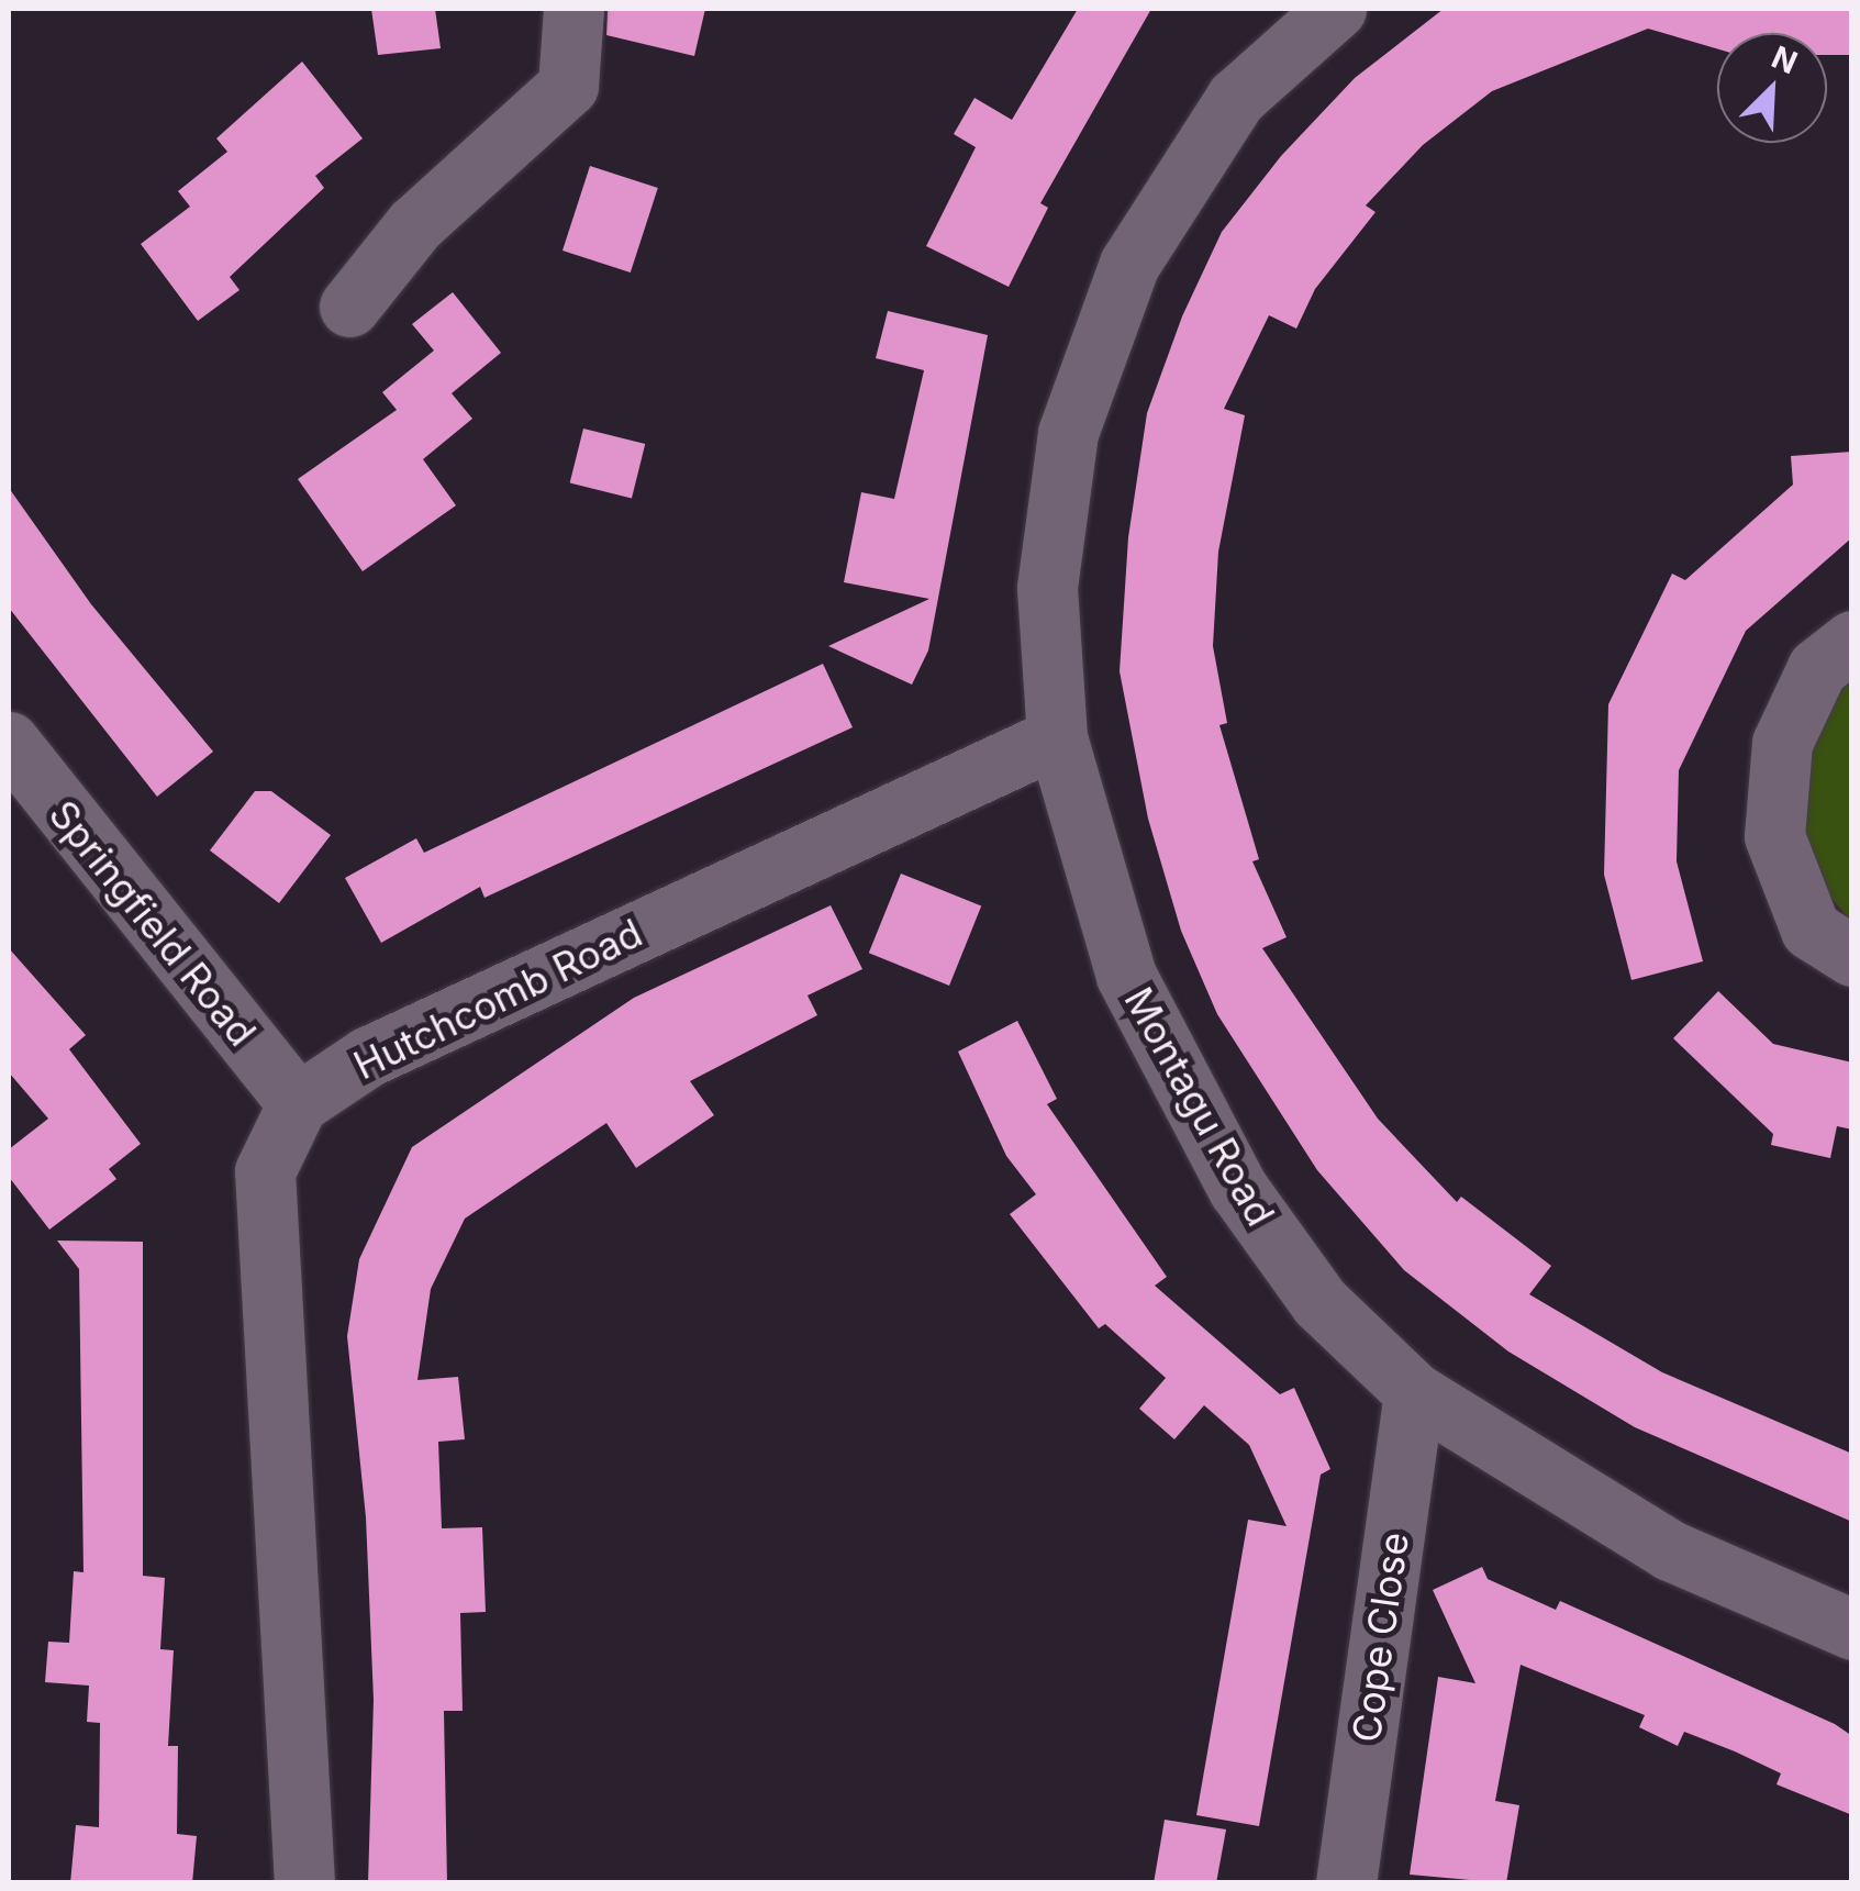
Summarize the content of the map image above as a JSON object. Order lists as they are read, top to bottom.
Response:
{
  "streets": {
    "street": [
      "Springfield Road",
      "Hutchcomb Road",
      "Montagu Road",
      "Cope Close"
    ]
  },
  "crossings": [
    ["Springfield Road", "Hutchcomb Road"],
    ["Hutchcomb Road", "Montagu Road"],
    ["Montagu Road", "Cope Close"]
  ],
  "north": "top right"
}
